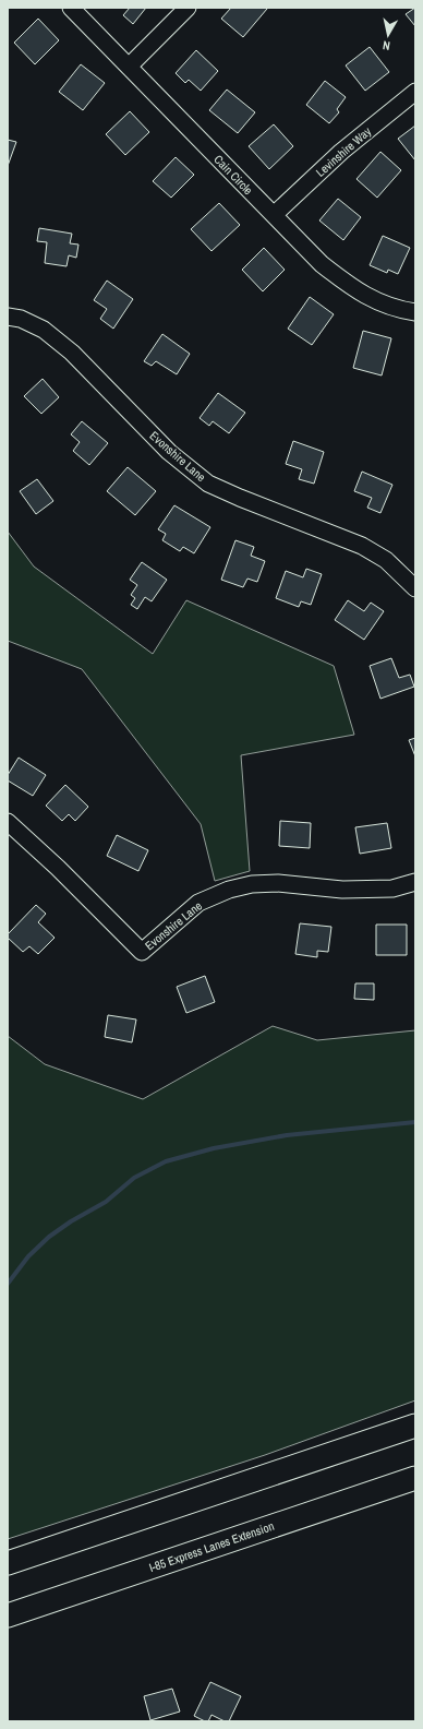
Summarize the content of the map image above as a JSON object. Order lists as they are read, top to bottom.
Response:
{
  "streets": {
    "highway": ["I-85 Express Lanes Extension"],
    "street": ["Levinshire Way", "Cain Circle", "Evonshire Lane"]
  },
  "crossings": [
    ["Levinshire Way", "Cain Circle"]
  ],
  "north": "bottom"
}
